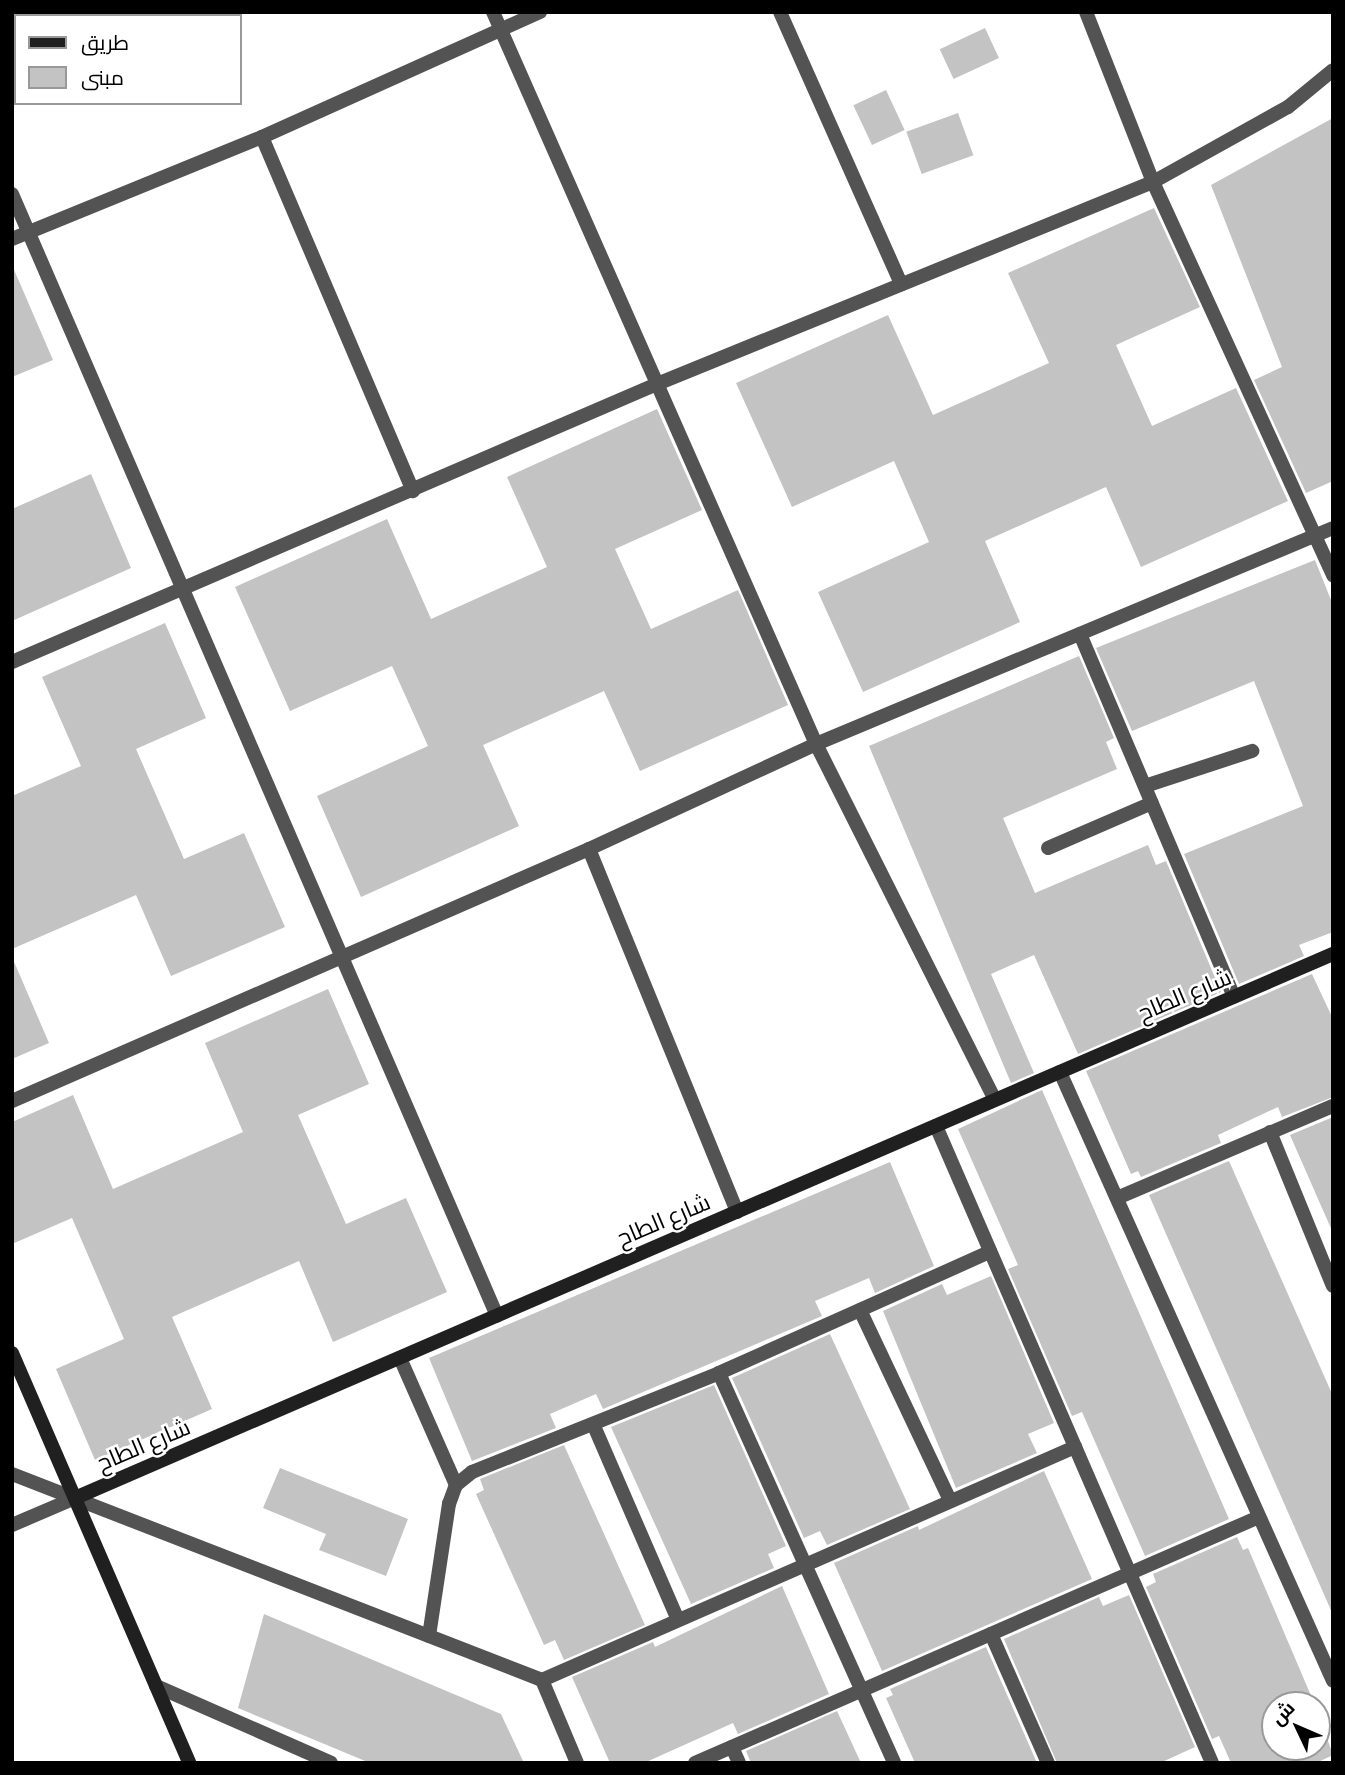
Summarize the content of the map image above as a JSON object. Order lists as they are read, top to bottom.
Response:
{
  "streets": {
    "street": ["شارع الطاح"]
  },
  "legend": ["طريق", "مبنى"],
  "north": "top left"
}
